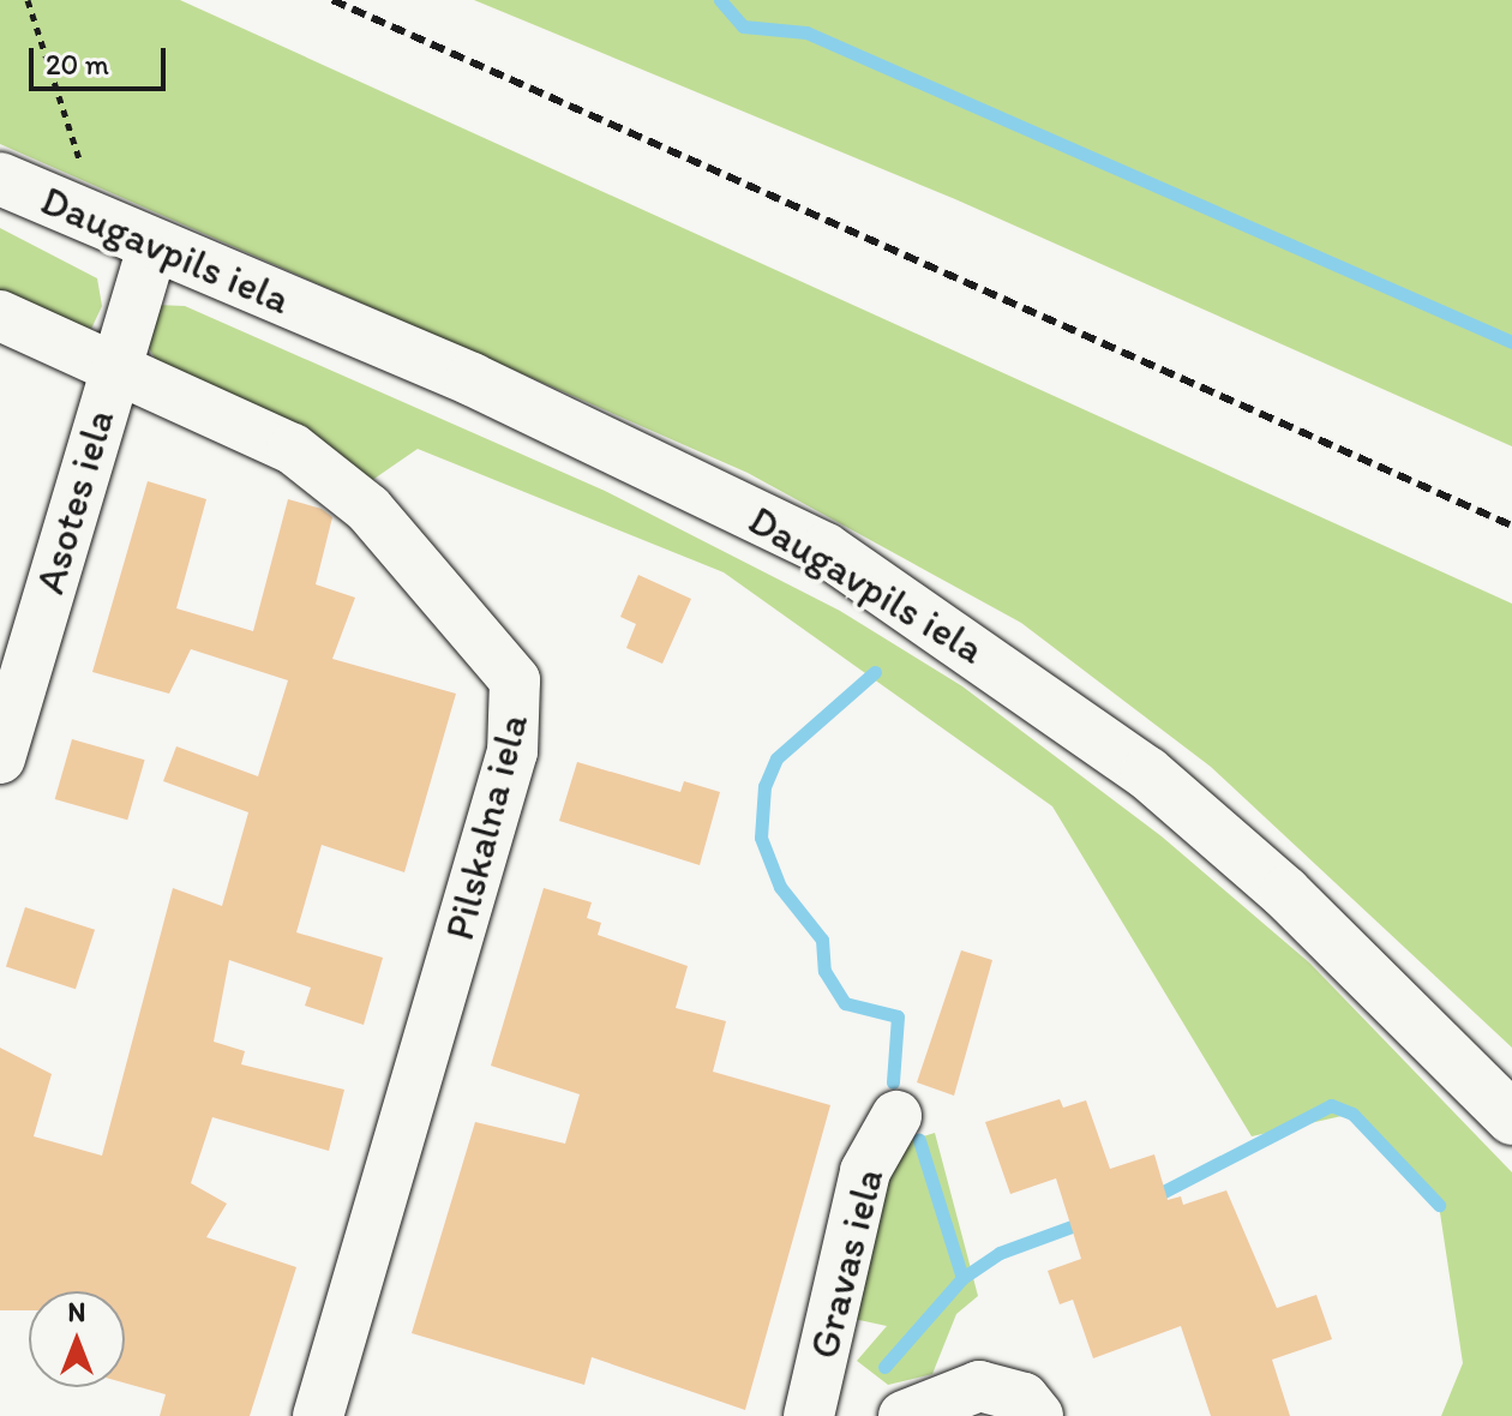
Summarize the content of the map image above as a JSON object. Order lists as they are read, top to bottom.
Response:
{
  "streets": {
    "highway": ["Daugavpils iela"],
    "street": ["Asotes iela", "Pilskalna iela", "Gravas iela"]
  },
  "crossings": [
    ["Daugavpils iela", "Asotes iela"],
    ["Asotes iela", "Pilskalna iela"]
  ],
  "scale_bar": "20 m",
  "north": "top"
}
